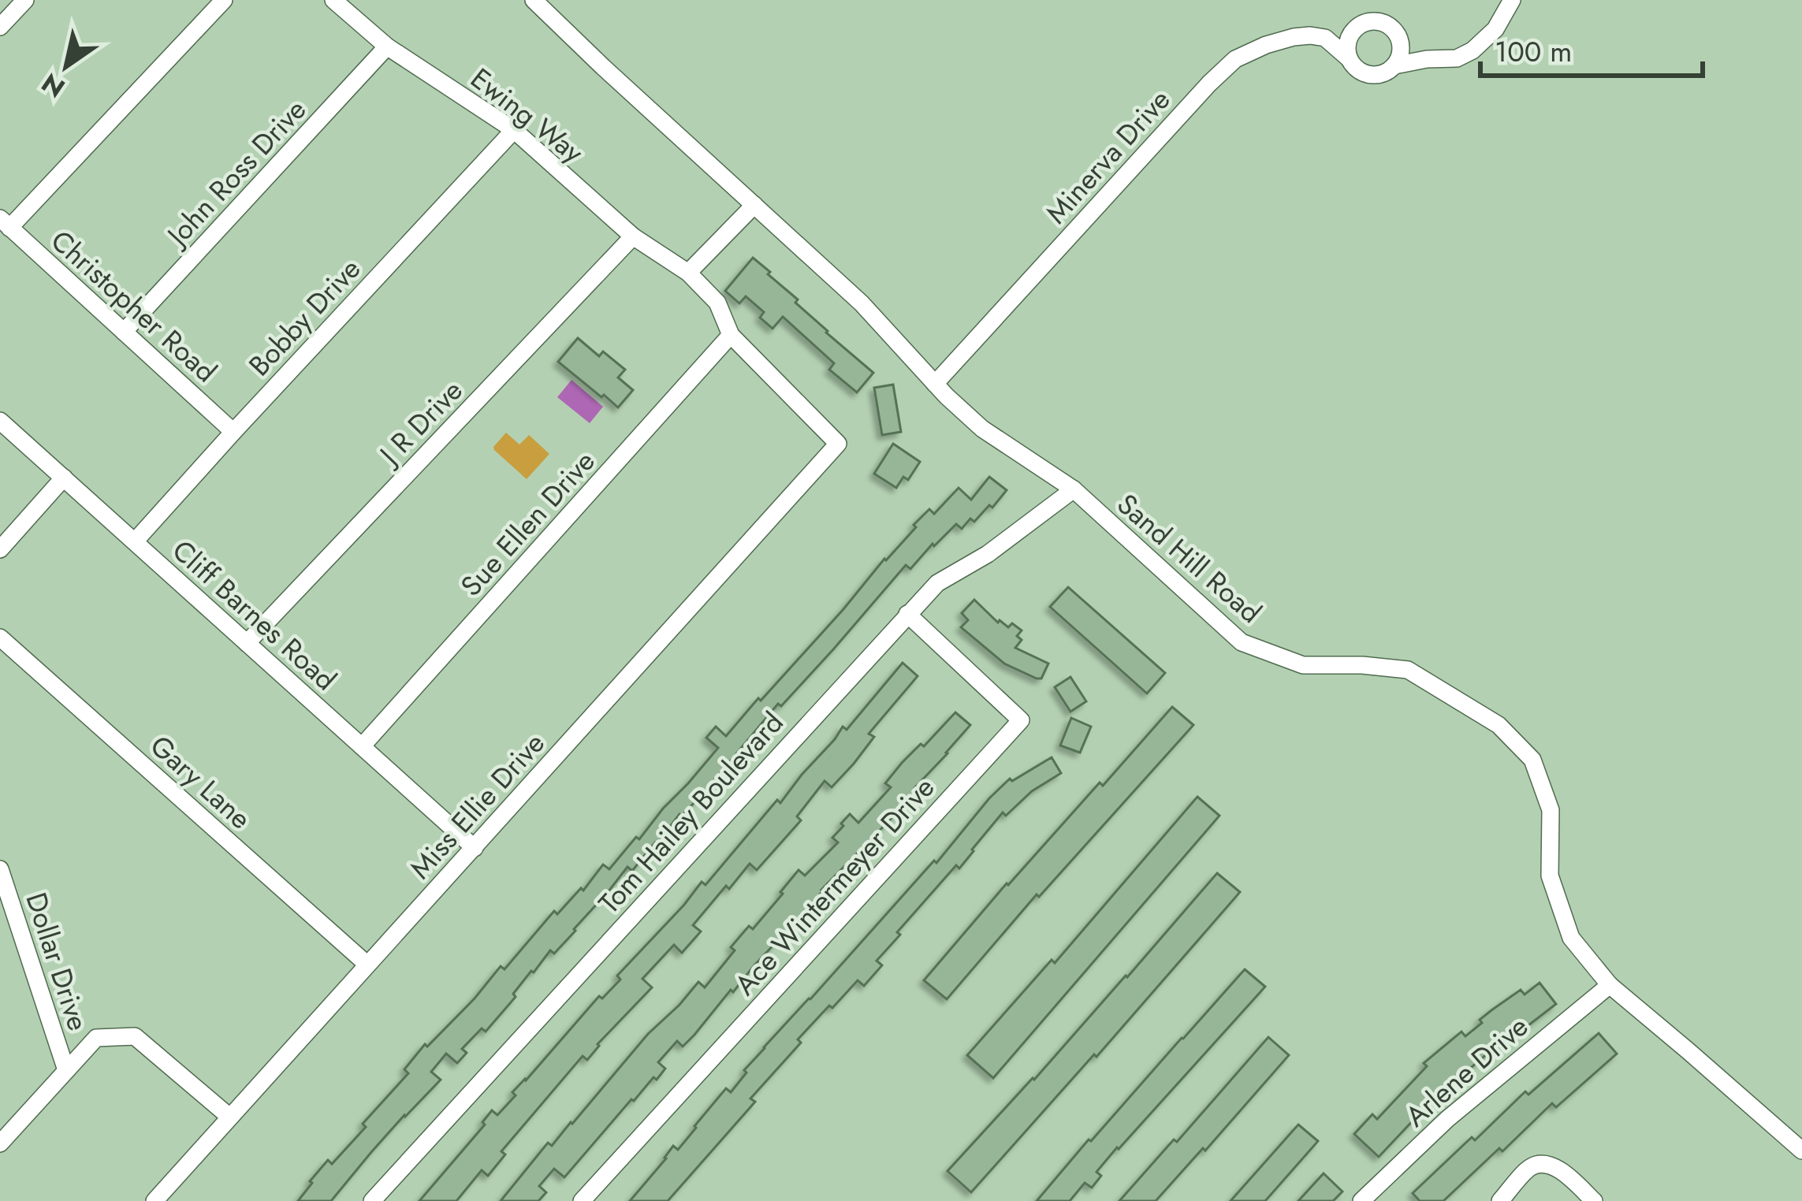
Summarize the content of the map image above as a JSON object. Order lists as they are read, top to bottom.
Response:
{
  "streets": {
    "street": [
      "Ewing Way",
      "Minerva Drive",
      "John Ross Drive",
      "Christopher Road",
      "Bobby Drive",
      "J R Drive",
      "Sue Ellen Drive",
      "Sand Hill Road",
      "Cliff Barnes Road",
      "Gary Lane",
      "Miss Ellie Drive",
      "Tom Hailey Boulevard",
      "Ace Wintermeyer Drive",
      "Dollar Drive",
      "Arlene Drive"
    ]
  },
  "crossings": [
    ["Ewing Way", "John Ross Drive"],
    ["Ewing Way", "Bobby Drive"],
    ["Ewing Way", "J R Drive"],
    ["Ewing Way", "Sue Ellen Drive"],
    ["Ewing Way", "Miss Ellie Drive"],
    ["Minerva Drive", "Sand Hill Road"],
    ["John Ross Drive", "Christopher Road"],
    ["Christopher Road", "Bobby Drive"],
    ["Bobby Drive", "Cliff Barnes Road"],
    ["J R Drive", "Cliff Barnes Road"],
    ["Sue Ellen Drive", "Cliff Barnes Road"],
    ["Sand Hill Road", "Tom Hailey Boulevard"],
    ["Sand Hill Road", "Arlene Drive"],
    ["Cliff Barnes Road", "Miss Ellie Drive"],
    ["Gary Lane", "Miss Ellie Drive"],
    ["Tom Hailey Boulevard", "Ace Wintermeyer Drive"]
  ],
  "scale_bar": "100 m",
  "north": "bottom left"
}
